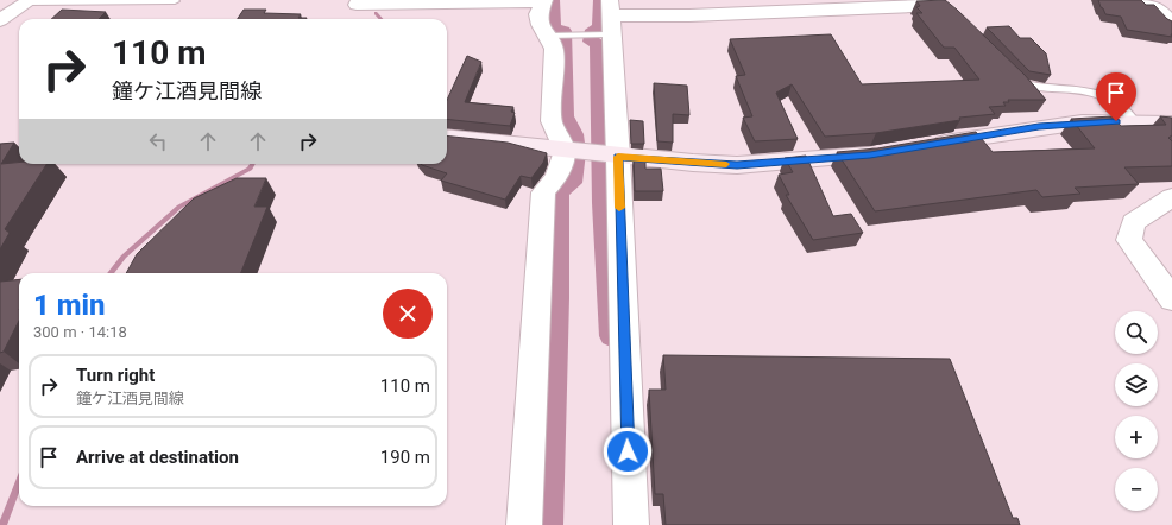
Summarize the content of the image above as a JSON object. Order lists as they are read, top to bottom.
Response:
{
  "page": {
    "turn": ["110 m", "鐘ケ江酒見間線"],
    "heading": ["1 min", "300 m · 14:18"],
    "map_buttons": ["+", "−"],
    "list": [
      {
        "name": "Turn right",
        "note": "鐘ケ江酒見間線",
        "value": "110 m"
      },
      {
        "name": "Arrive at destination",
        "value": "190 m"
      }
    ]
  }
}
